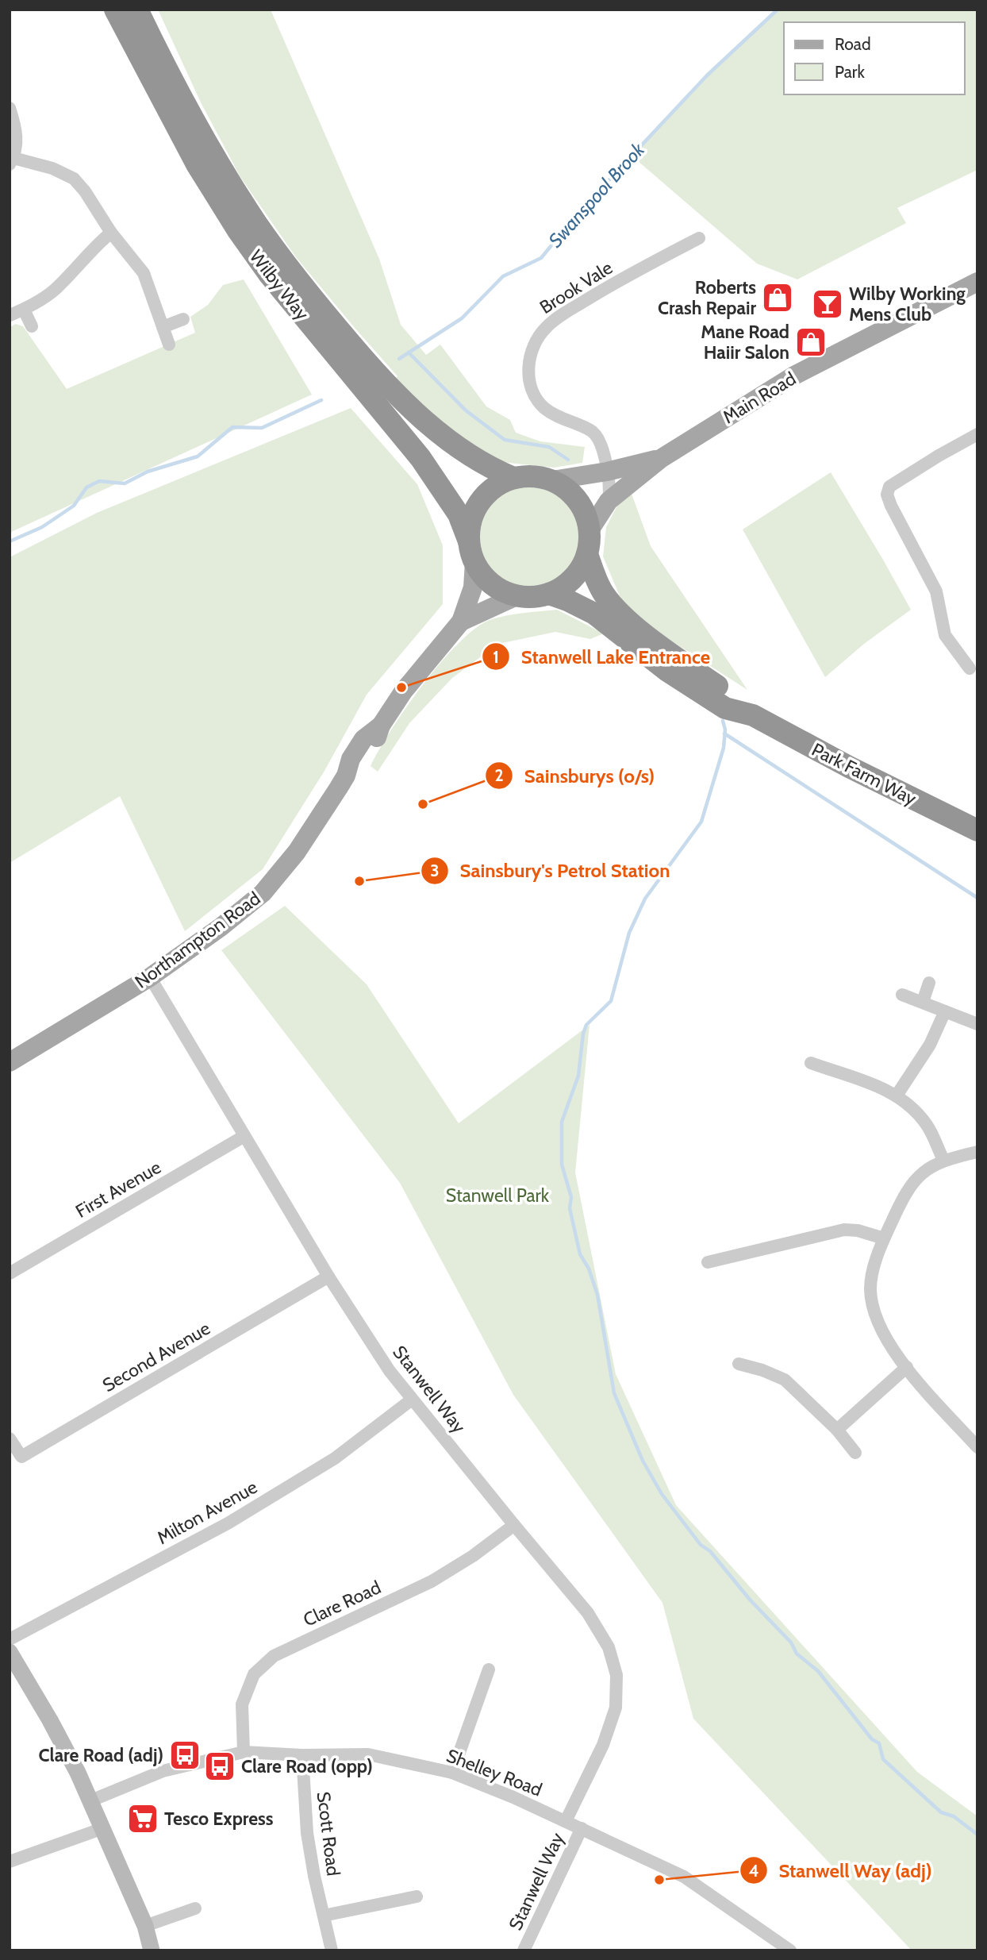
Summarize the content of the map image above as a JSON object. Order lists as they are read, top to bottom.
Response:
{
  "streets": {
    "highway": ["Wilby Way", "Park Farm Way"],
    "main road": ["Main Road", "Northampton Road"],
    "street": [
      "Brook Vale",
      "First Avenue",
      "Second Avenue",
      "Stanwell Way",
      "Milton Avenue",
      "Clare Road",
      "Shelley Road",
      "Scott Road"
    ]
  },
  "crossings": [
    ["Wilby Way", "Main Road"],
    ["Wilby Way", "Park Farm Way"],
    ["Wilby Way", "Northampton Road"],
    ["Brook Vale", "Main Road"],
    ["Main Road", "Park Farm Way"],
    ["Main Road", "Northampton Road"],
    ["Park Farm Way", "Northampton Road"],
    ["Northampton Road", "Stanwell Way"],
    ["First Avenue", "Stanwell Way"],
    ["Second Avenue", "Stanwell Way"],
    ["Stanwell Way", "Milton Avenue"],
    ["Stanwell Way", "Clare Road"],
    ["Stanwell Way", "Shelley Road"],
    ["Clare Road", "Shelley Road"],
    ["Shelley Road", "Scott Road"]
  ],
  "water": ["Swanspool Brook"],
  "parks": ["Stanwell Park"],
  "places": {
    "shop": ["Roberts Crash Repair", "Mane Road Haiir Salon"],
    "bar": ["Wilby Working Mens Club"],
    "other": [
      "Stanwell Lake Entrance",
      "Sainsburys (o/s)",
      "Sainsbury's Petrol Station",
      "Stanwell Way (adj)"
    ],
    "bus stop": ["Clare Road (adj)", "Clare Road (opp)"],
    "supermarket": ["Tesco Express"]
  },
  "legend": ["Road", "Park"]
}
